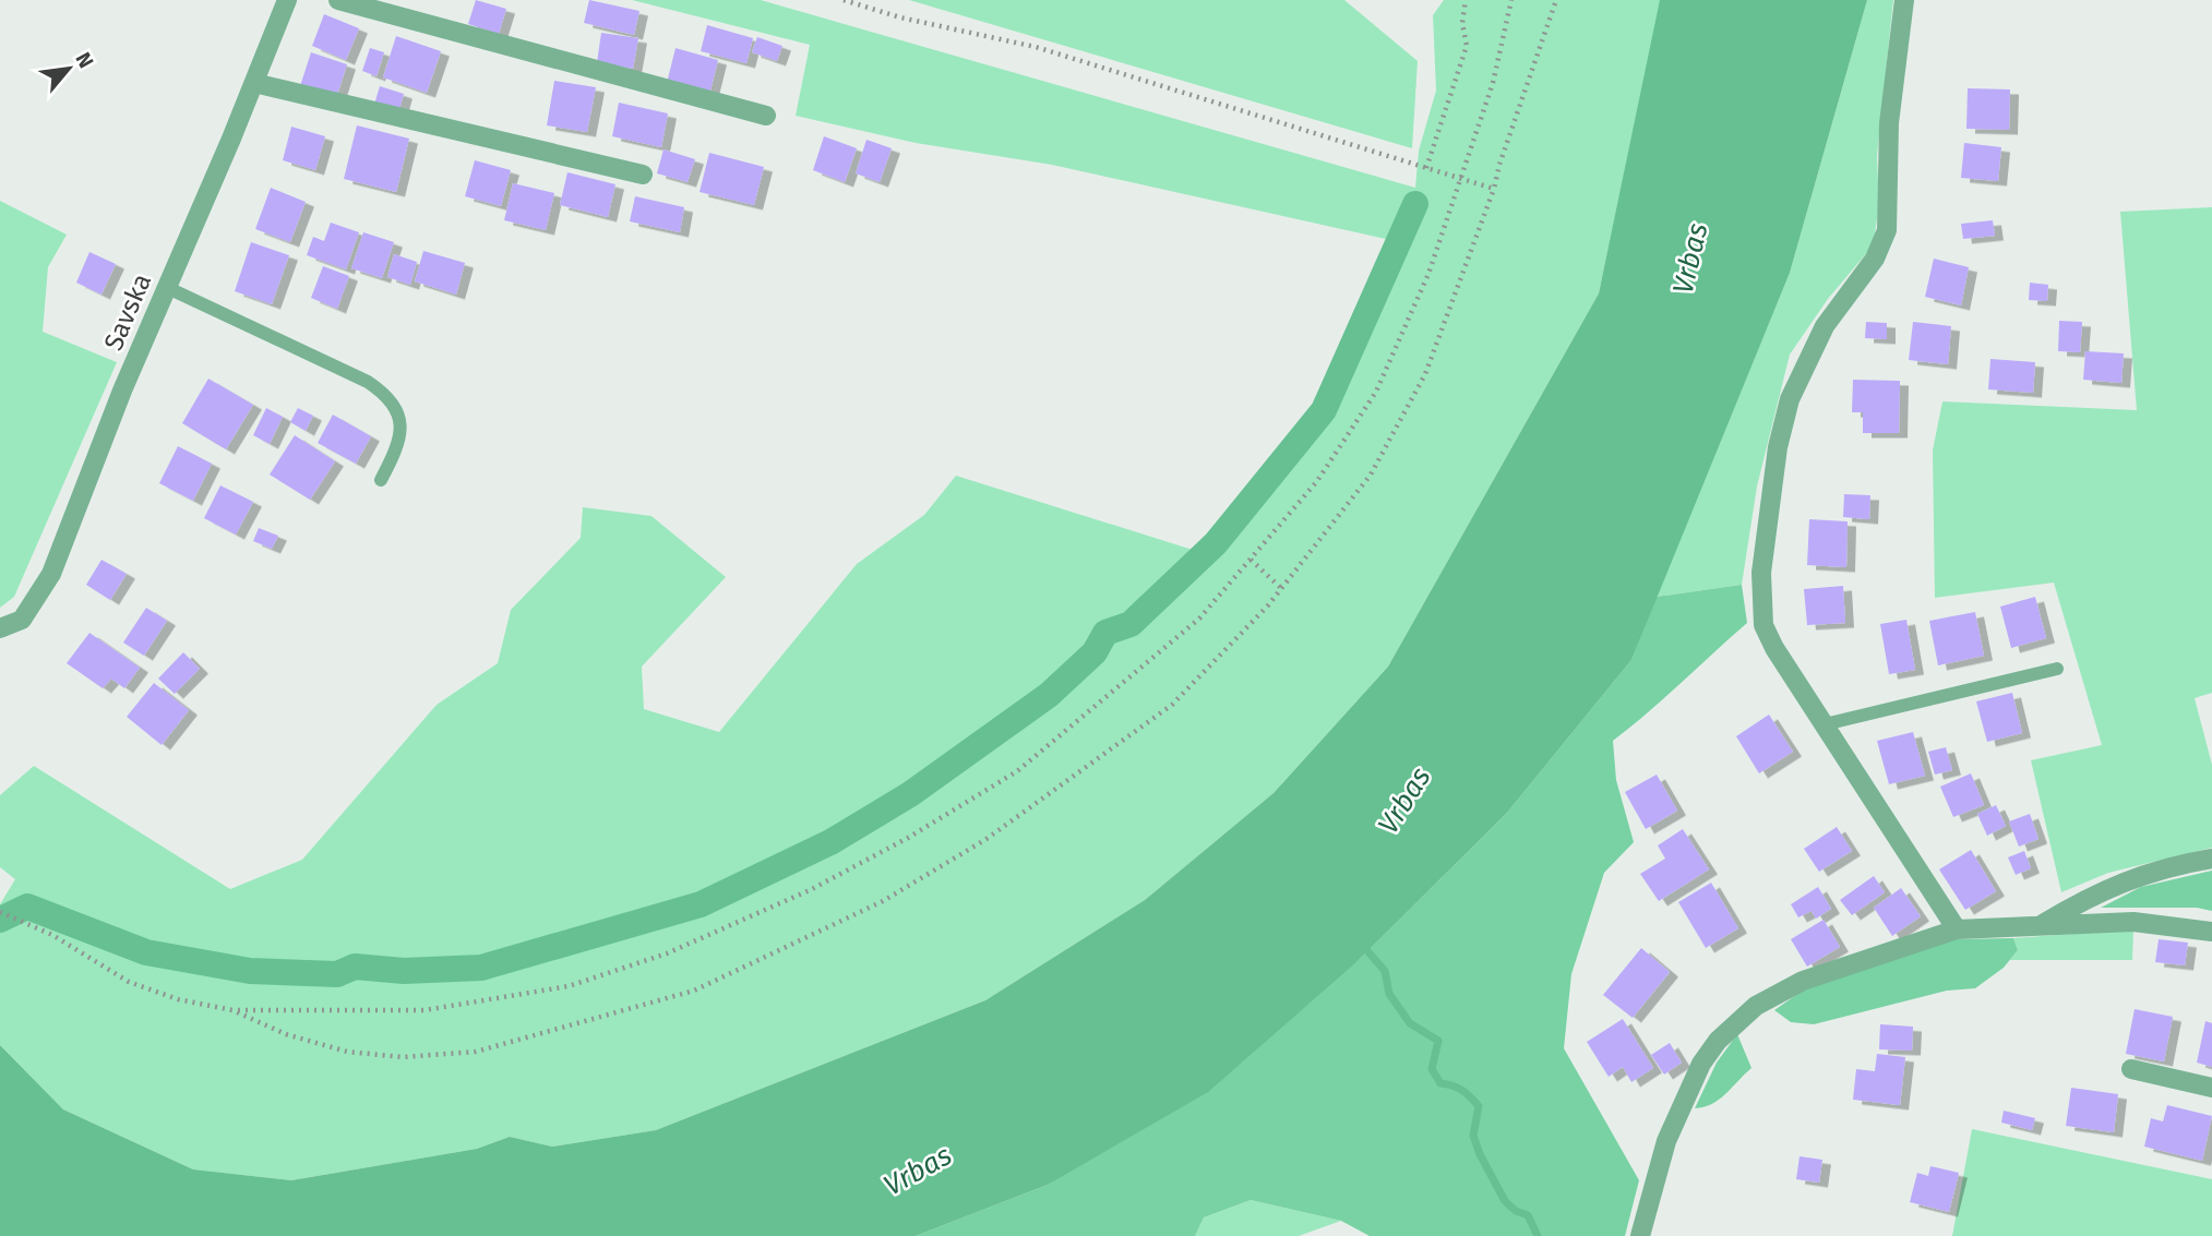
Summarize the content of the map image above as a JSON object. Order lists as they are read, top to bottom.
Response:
{
  "streets": {
    "street": ["Savska"]
  },
  "water": ["Vrbas"],
  "north": "top right"
}
